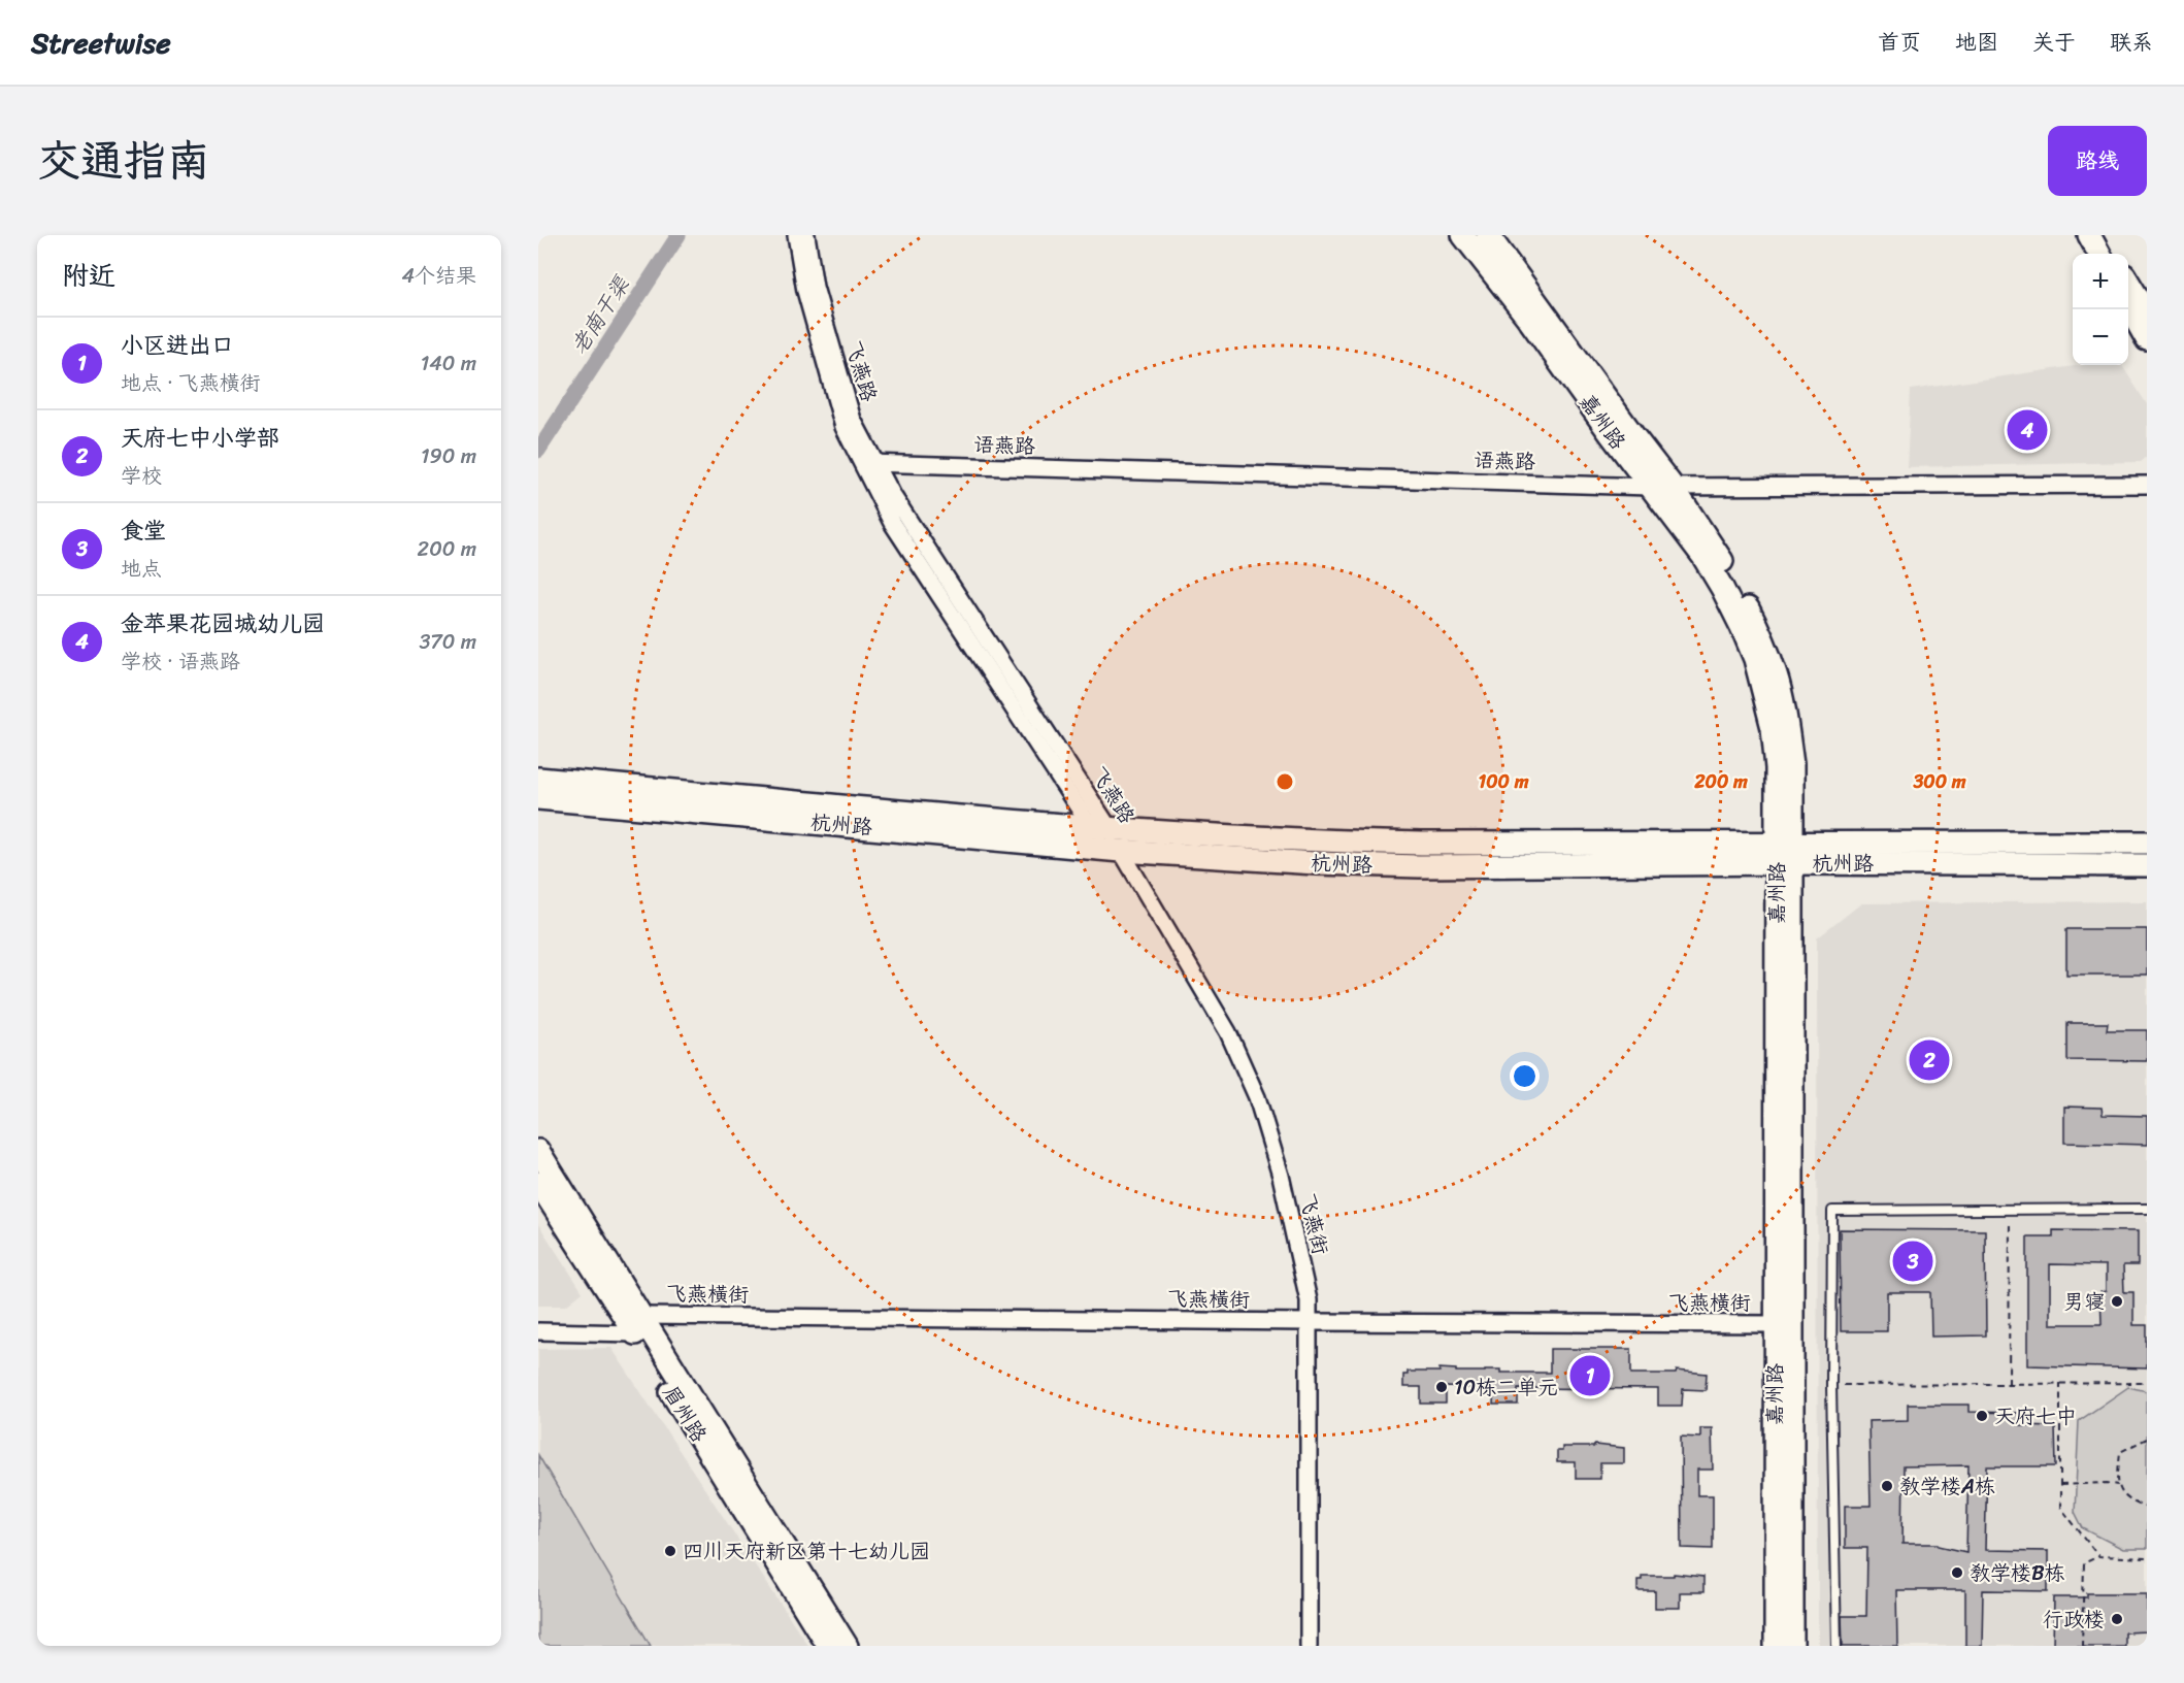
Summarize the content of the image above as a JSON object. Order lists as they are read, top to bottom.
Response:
{
  "streets": {
    "main road": ["嘉州路", "杭州路", "眉州路"],
    "street": [
      "飞燕路",
      "语燕路",
      "飞燕街",
      "飞燕横街"
    ]
  },
  "crossings": [
    ["飞燕路", "语燕路"],
    ["飞燕路", "杭州路"],
    ["飞燕路", "飞燕街"],
    ["嘉州路", "语燕路"],
    ["嘉州路", "杭州路"],
    ["嘉州路", "飞燕横街"],
    ["杭州路", "飞燕街"],
    ["飞燕街", "飞燕横街"],
    ["飞燕横街", "眉州路"]
  ],
  "water": ["老南干渠"],
  "places": [
    "男寝",
    "10栋二单元",
    "天府七中",
    "教学楼A栋",
    "四川天府新区第十七幼儿园",
    "教学楼B栋",
    "行政楼"
  ],
  "page": {
    "header": "Streetwise",
    "nav": [
      "首页",
      "地图",
      "关于",
      "联系"
    ],
    "title": "交通指南",
    "buttons": "路线",
    "heading": ["附近", "4个结果"],
    "map_buttons": ["+", "−"],
    "list": [
      {
        "mark": "1",
        "name": "小区进出口",
        "note": "地点 · 飞燕横街",
        "value": "140 m"
      },
      {
        "mark": "2",
        "name": "天府七中小学部",
        "note": "学校",
        "value": "190 m"
      },
      {
        "mark": "3",
        "name": "食堂",
        "note": "地点",
        "value": "200 m"
      },
      {
        "mark": "4",
        "name": "金苹果花园城幼儿园",
        "note": "学校 · 语燕路",
        "value": "370 m"
      }
    ],
    "pins": [
      "4",
      "2",
      "3",
      "1"
    ]
  },
  "rings": ["100 m", "200 m", "300 m"]
}
